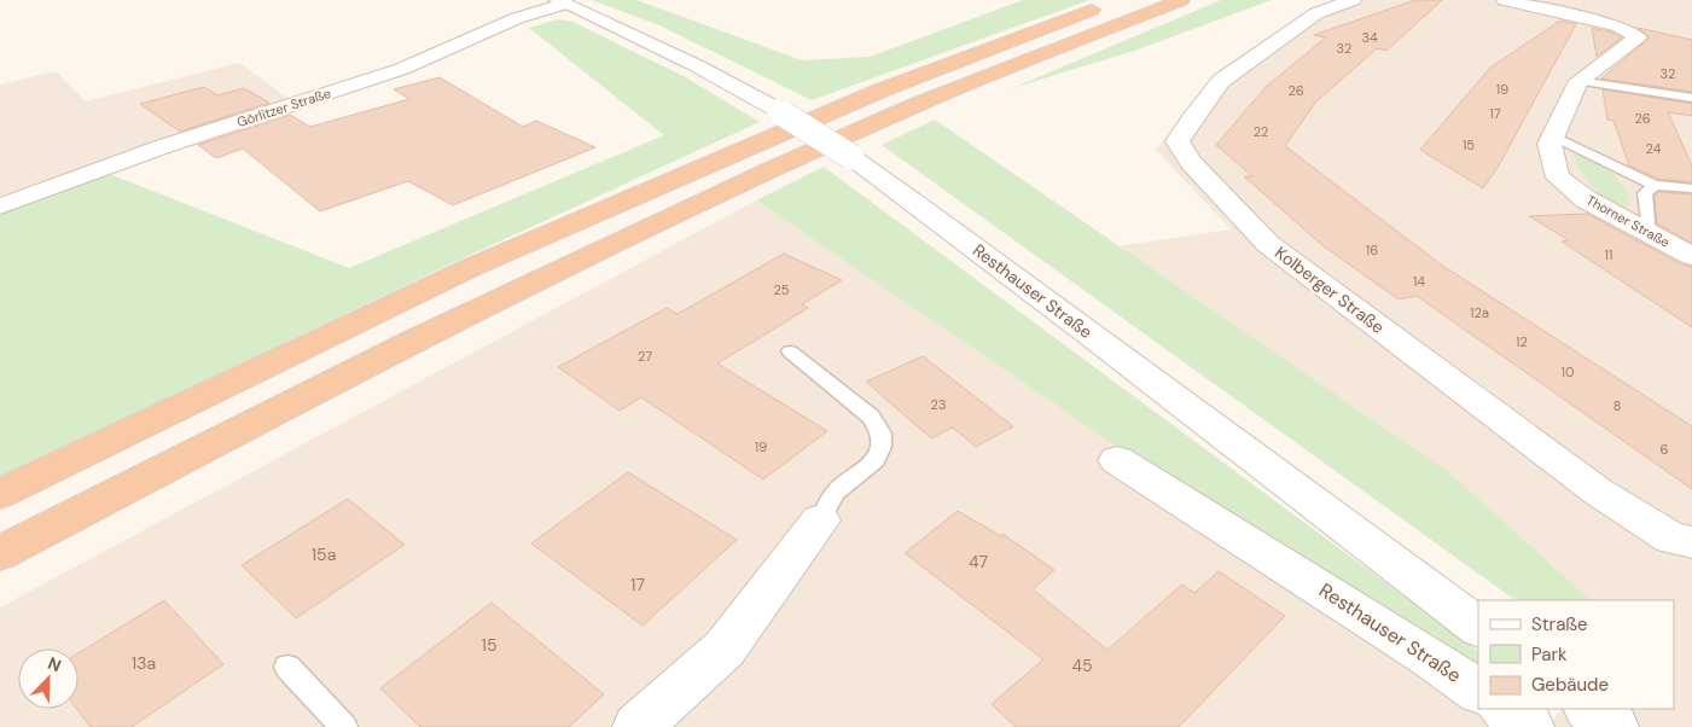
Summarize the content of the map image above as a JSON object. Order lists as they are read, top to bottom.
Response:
{
  "streets": {
    "street": [
      "Görlitzer Straße",
      "Thorner Straße",
      "Kolberger Straße",
      "Resthauser Straße"
    ]
  },
  "crossings": [
    ["Görlitzer Straße", "Resthauser Straße"]
  ],
  "house_numbers": [
    "34",
    "32",
    "32",
    "19",
    "26",
    "17",
    "26",
    "22",
    "15",
    "24",
    "16",
    "11",
    "14",
    "25",
    "12a",
    "12",
    "27",
    "10",
    "23",
    "8",
    "19",
    "6",
    "15a",
    "47",
    "17",
    "15",
    "13a",
    "45"
  ],
  "legend": ["Straße", "Park", "Gebäude"],
  "north": "top right"
}
